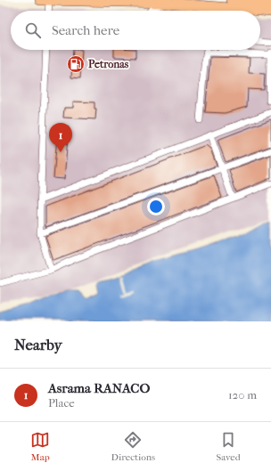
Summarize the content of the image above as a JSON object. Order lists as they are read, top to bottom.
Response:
{
  "places": {
    "fuel station": ["Petronas"]
  },
  "page": {
    "search": "Search here",
    "pins": "1",
    "heading": "Nearby",
    "list": [
      {
        "mark": "1",
        "name": "Asrama RANACO",
        "note": "Place",
        "value": "120 m"
      }
    ],
    "nav": ["Map", "Directions", "Saved"]
  }
}
